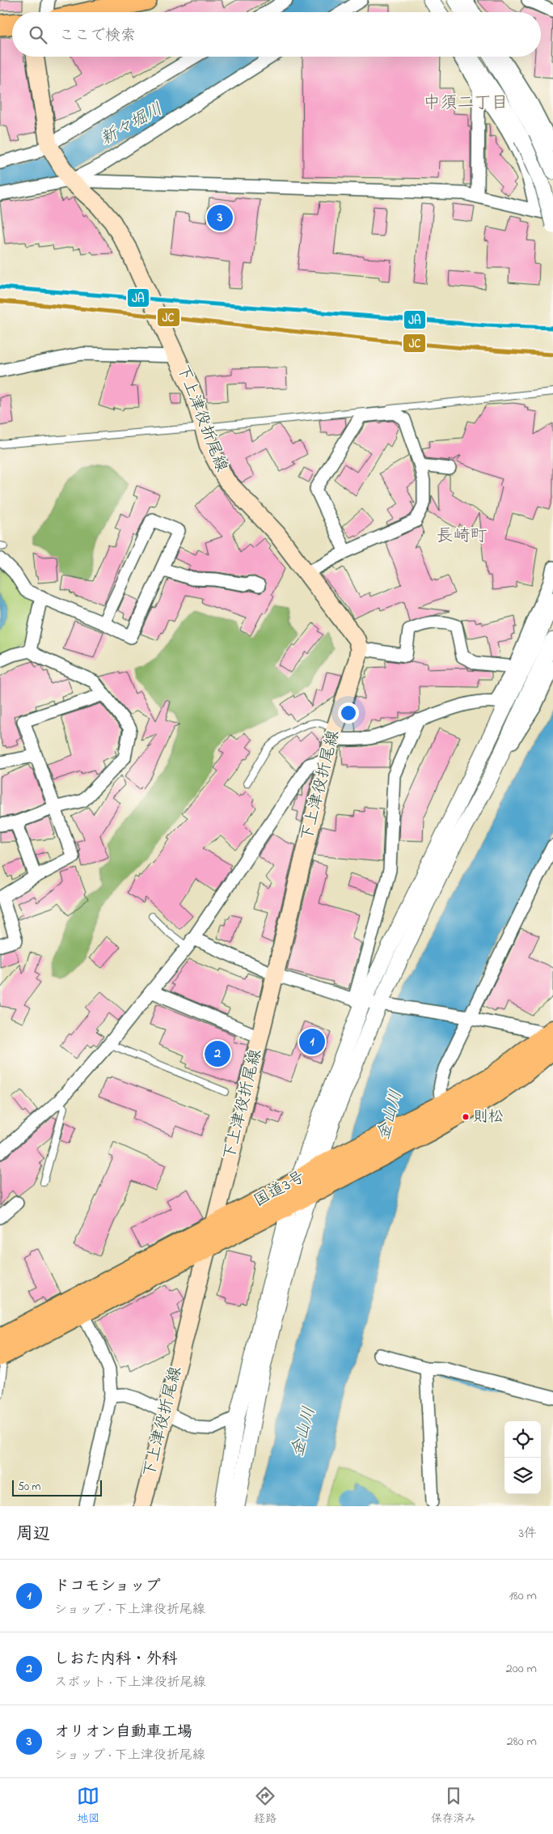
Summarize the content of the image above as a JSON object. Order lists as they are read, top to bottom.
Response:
{
  "streets": {
    "highway": ["国道3号"],
    "main road": ["下上津役折尾線"]
  },
  "crossings": [
    ["下上津役折尾線", "国道3号"]
  ],
  "districts": ["中須二丁目", "長崎町"],
  "water": ["新々堀川", "金山川"],
  "places": ["則松"],
  "lines": ["transit line JA", "transit line JC"],
  "scale_bar": "50 m",
  "page": {
    "search": "ここで検索",
    "pins": ["3", "1", "2"],
    "scale": "50 m",
    "heading": ["周辺", "3件"],
    "list": [
      {
        "mark": "1",
        "name": "ドコモショップ",
        "note": "ショップ · 下上津役折尾線",
        "value": "180 m"
      },
      {
        "mark": "2",
        "name": "しおた内科・外科",
        "note": "スポット · 下上津役折尾線",
        "value": "200 m"
      },
      {
        "mark": "3",
        "name": "オリオン自動車工場",
        "note": "ショップ · 下上津役折尾線",
        "value": "280 m"
      }
    ],
    "nav": ["地図", "経路", "保存済み"]
  }
}
